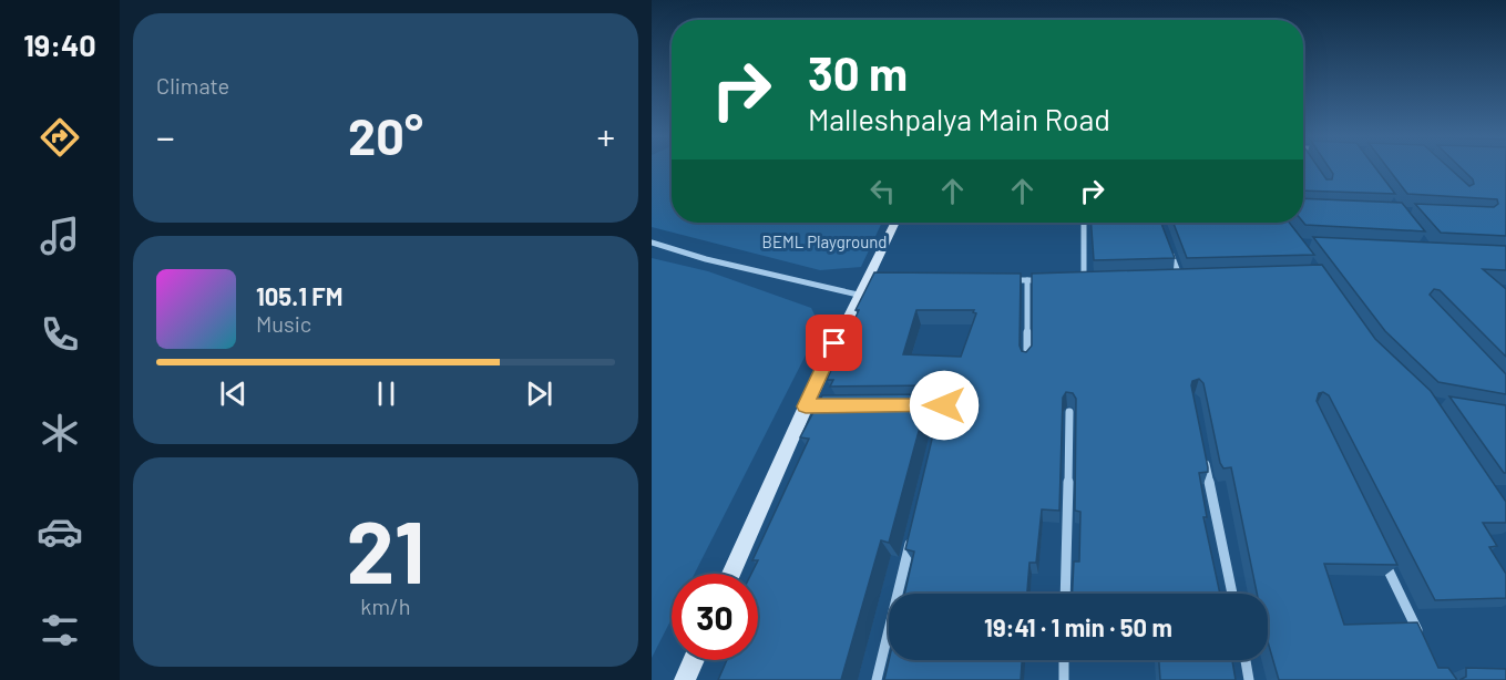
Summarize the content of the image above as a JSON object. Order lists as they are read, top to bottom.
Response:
{
  "parks": ["BEML Playground"],
  "page": {
    "tabs": "19:40",
    "tile": [
      "Climate",
      ["21", "km/h"]
    ],
    "turn": ["30 m", "Malleshpalya Main Road"],
    "heat": ["−", "20°", "+"],
    "song": ["105.1 FM", "Music"],
    "limit": "30",
    "trip": "19:41 · 1 min · 50 m"
  }
}
